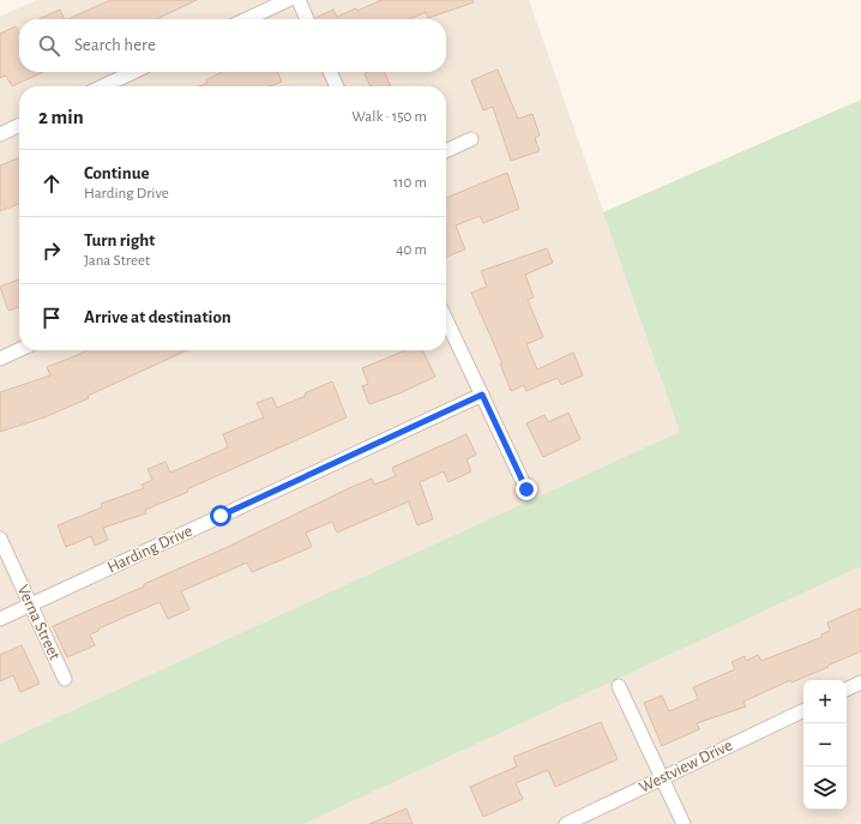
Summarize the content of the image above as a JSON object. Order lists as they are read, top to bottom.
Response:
{
  "streets": {
    "street": ["Harding Drive", "Verna Street", "Westview Drive"]
  },
  "crossings": [
    ["Harding Drive", "Verna Street"]
  ],
  "page": {
    "search": "Search here",
    "heading": ["2 min", "Walk · 150 m"],
    "list": [
      ["Continue", "Harding Drive", "110 m"],
      ["Turn right", "Jana Street", "40 m"],
      "Arrive at destination"
    ],
    "map_buttons": ["+", "−"]
  }
}
